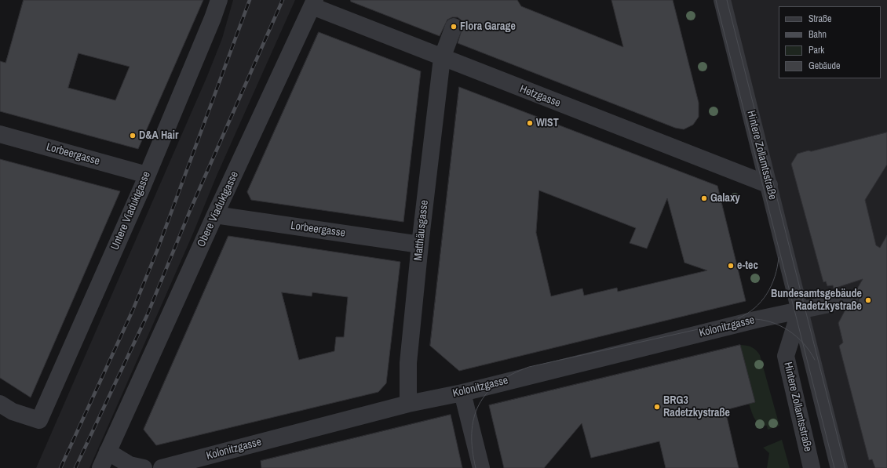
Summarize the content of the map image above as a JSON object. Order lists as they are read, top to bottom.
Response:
{
  "streets": {
    "street": [
      "Hetzgasse",
      "Lorbeergasse",
      "Hintere Zollamtsstraße",
      "Obere Viaduktgasse",
      "Untere Viaduktgasse",
      "Matthäusgasse",
      "Kolonitzgasse"
    ]
  },
  "crossings": [
    ["Hetzgasse", "Hintere Zollamtsstraße"],
    ["Hetzgasse", "Obere Viaduktgasse"],
    ["Hetzgasse", "Matthäusgasse"],
    ["Lorbeergasse", "Obere Viaduktgasse"],
    ["Lorbeergasse", "Untere Viaduktgasse"],
    ["Lorbeergasse", "Matthäusgasse"],
    ["Hintere Zollamtsstraße", "Kolonitzgasse"],
    ["Matthäusgasse", "Kolonitzgasse"]
  ],
  "places": [
    "Flora Garage",
    "WIST",
    "D&A Hair",
    "Galaxy",
    "e-tec",
    "Bundesamtsgebäude Radetzkystraße",
    "BRG3 Radetzkystraße"
  ],
  "legend": [
    "Straße",
    "Bahn",
    "Park",
    "Gebäude"
  ]
}
